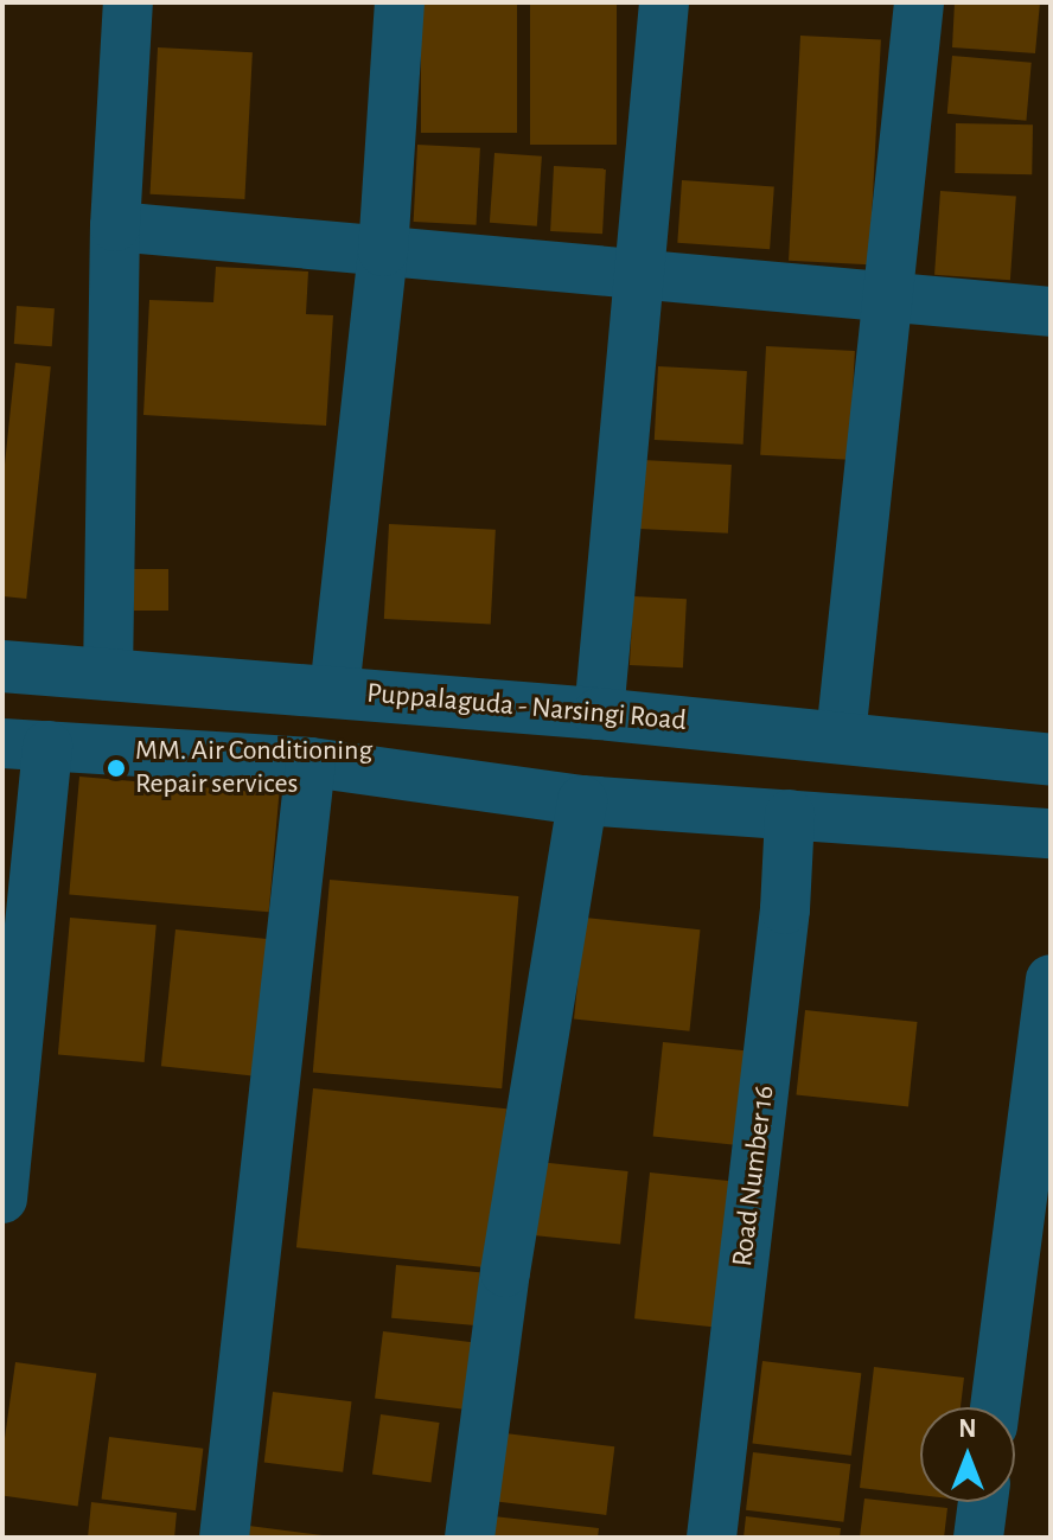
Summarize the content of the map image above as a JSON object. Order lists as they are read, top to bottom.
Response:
{
  "streets": {
    "street": ["Puppalaguda - Narsingi Road", "Road Number 16"]
  },
  "places": ["MM. Air Conditioning Repair services"],
  "north": "top"
}
